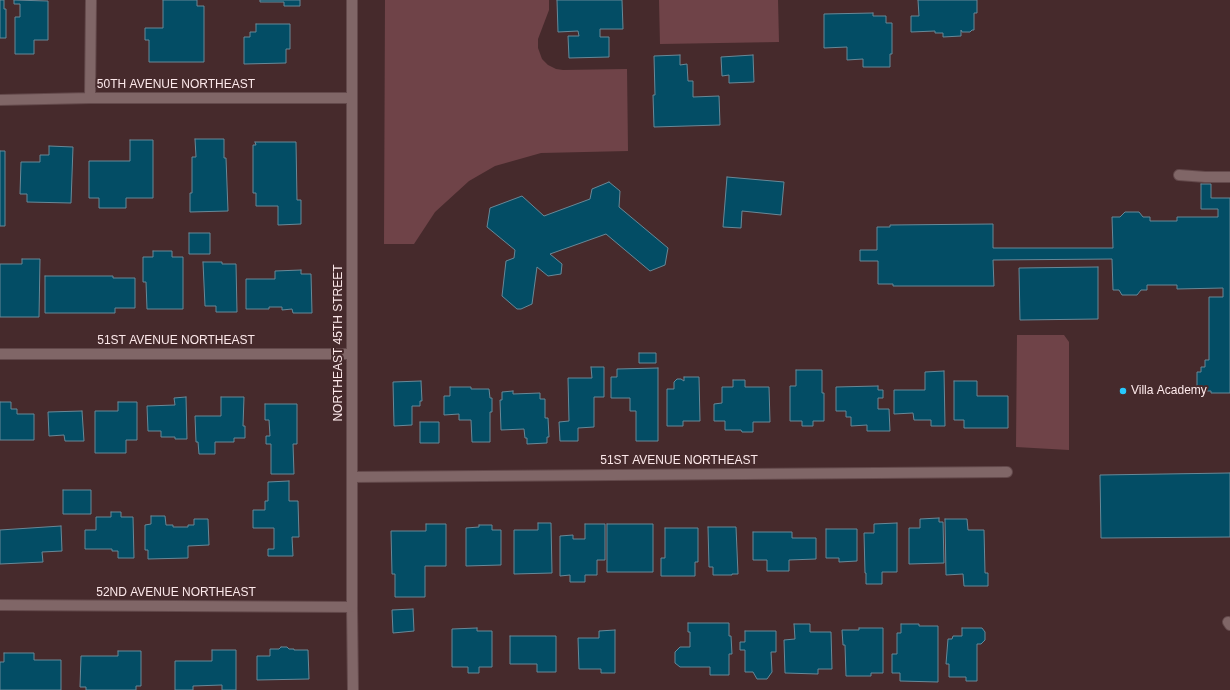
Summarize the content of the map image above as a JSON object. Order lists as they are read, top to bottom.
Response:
{
  "streets": {
    "street": [
      "50TH AVENUE NORTHEAST",
      "51ST AVENUE NORTHEAST",
      "NORTHEAST 45TH STREET",
      "52ND AVENUE NORTHEAST"
    ]
  },
  "crossings": [
    ["50TH AVENUE NORTHEAST", "NORTHEAST 45TH STREET"],
    ["51ST AVENUE NORTHEAST", "NORTHEAST 45TH STREET"],
    ["NORTHEAST 45TH STREET", "52ND AVENUE NORTHEAST"]
  ],
  "places": ["Villa Academy"]
}
